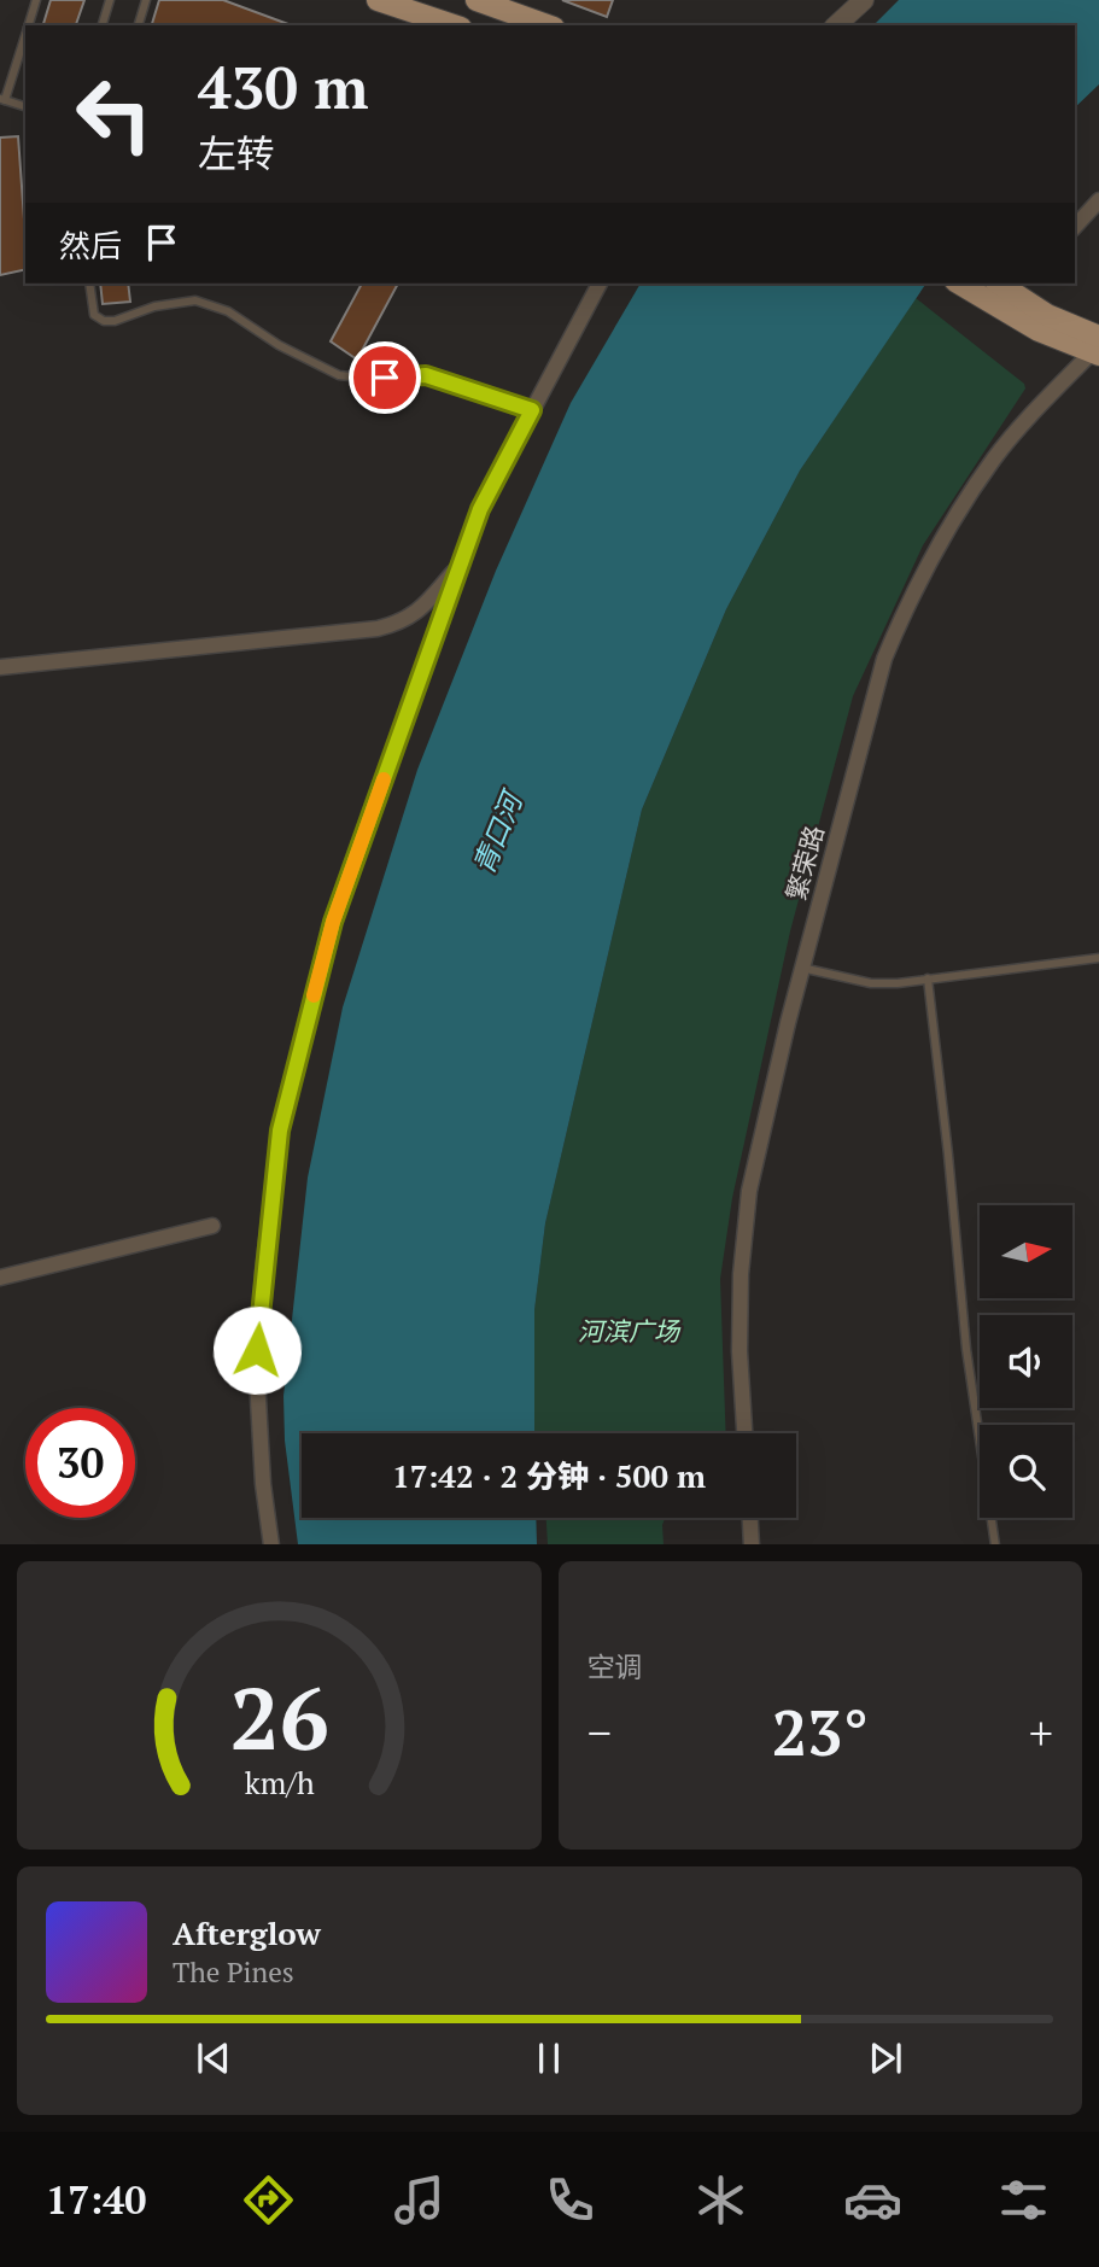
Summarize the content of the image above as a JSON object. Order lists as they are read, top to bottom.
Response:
{
  "streets": {
    "street": ["繁荣路"]
  },
  "water": ["青口河"],
  "parks": ["河滨广场"],
  "north": "right",
  "page": {
    "turn": ["430 m", "左转"],
    "then": "然后",
    "limit": "30",
    "trip": "17:42 · 2 分钟 · 500 m",
    "tile": "空调",
    "heat": ["−", "23°", "+"],
    "song": ["Afterglow", "The Pines"],
    "tabs": "17:40",
    "gauge": ["26", "km/h"]
  }
}
